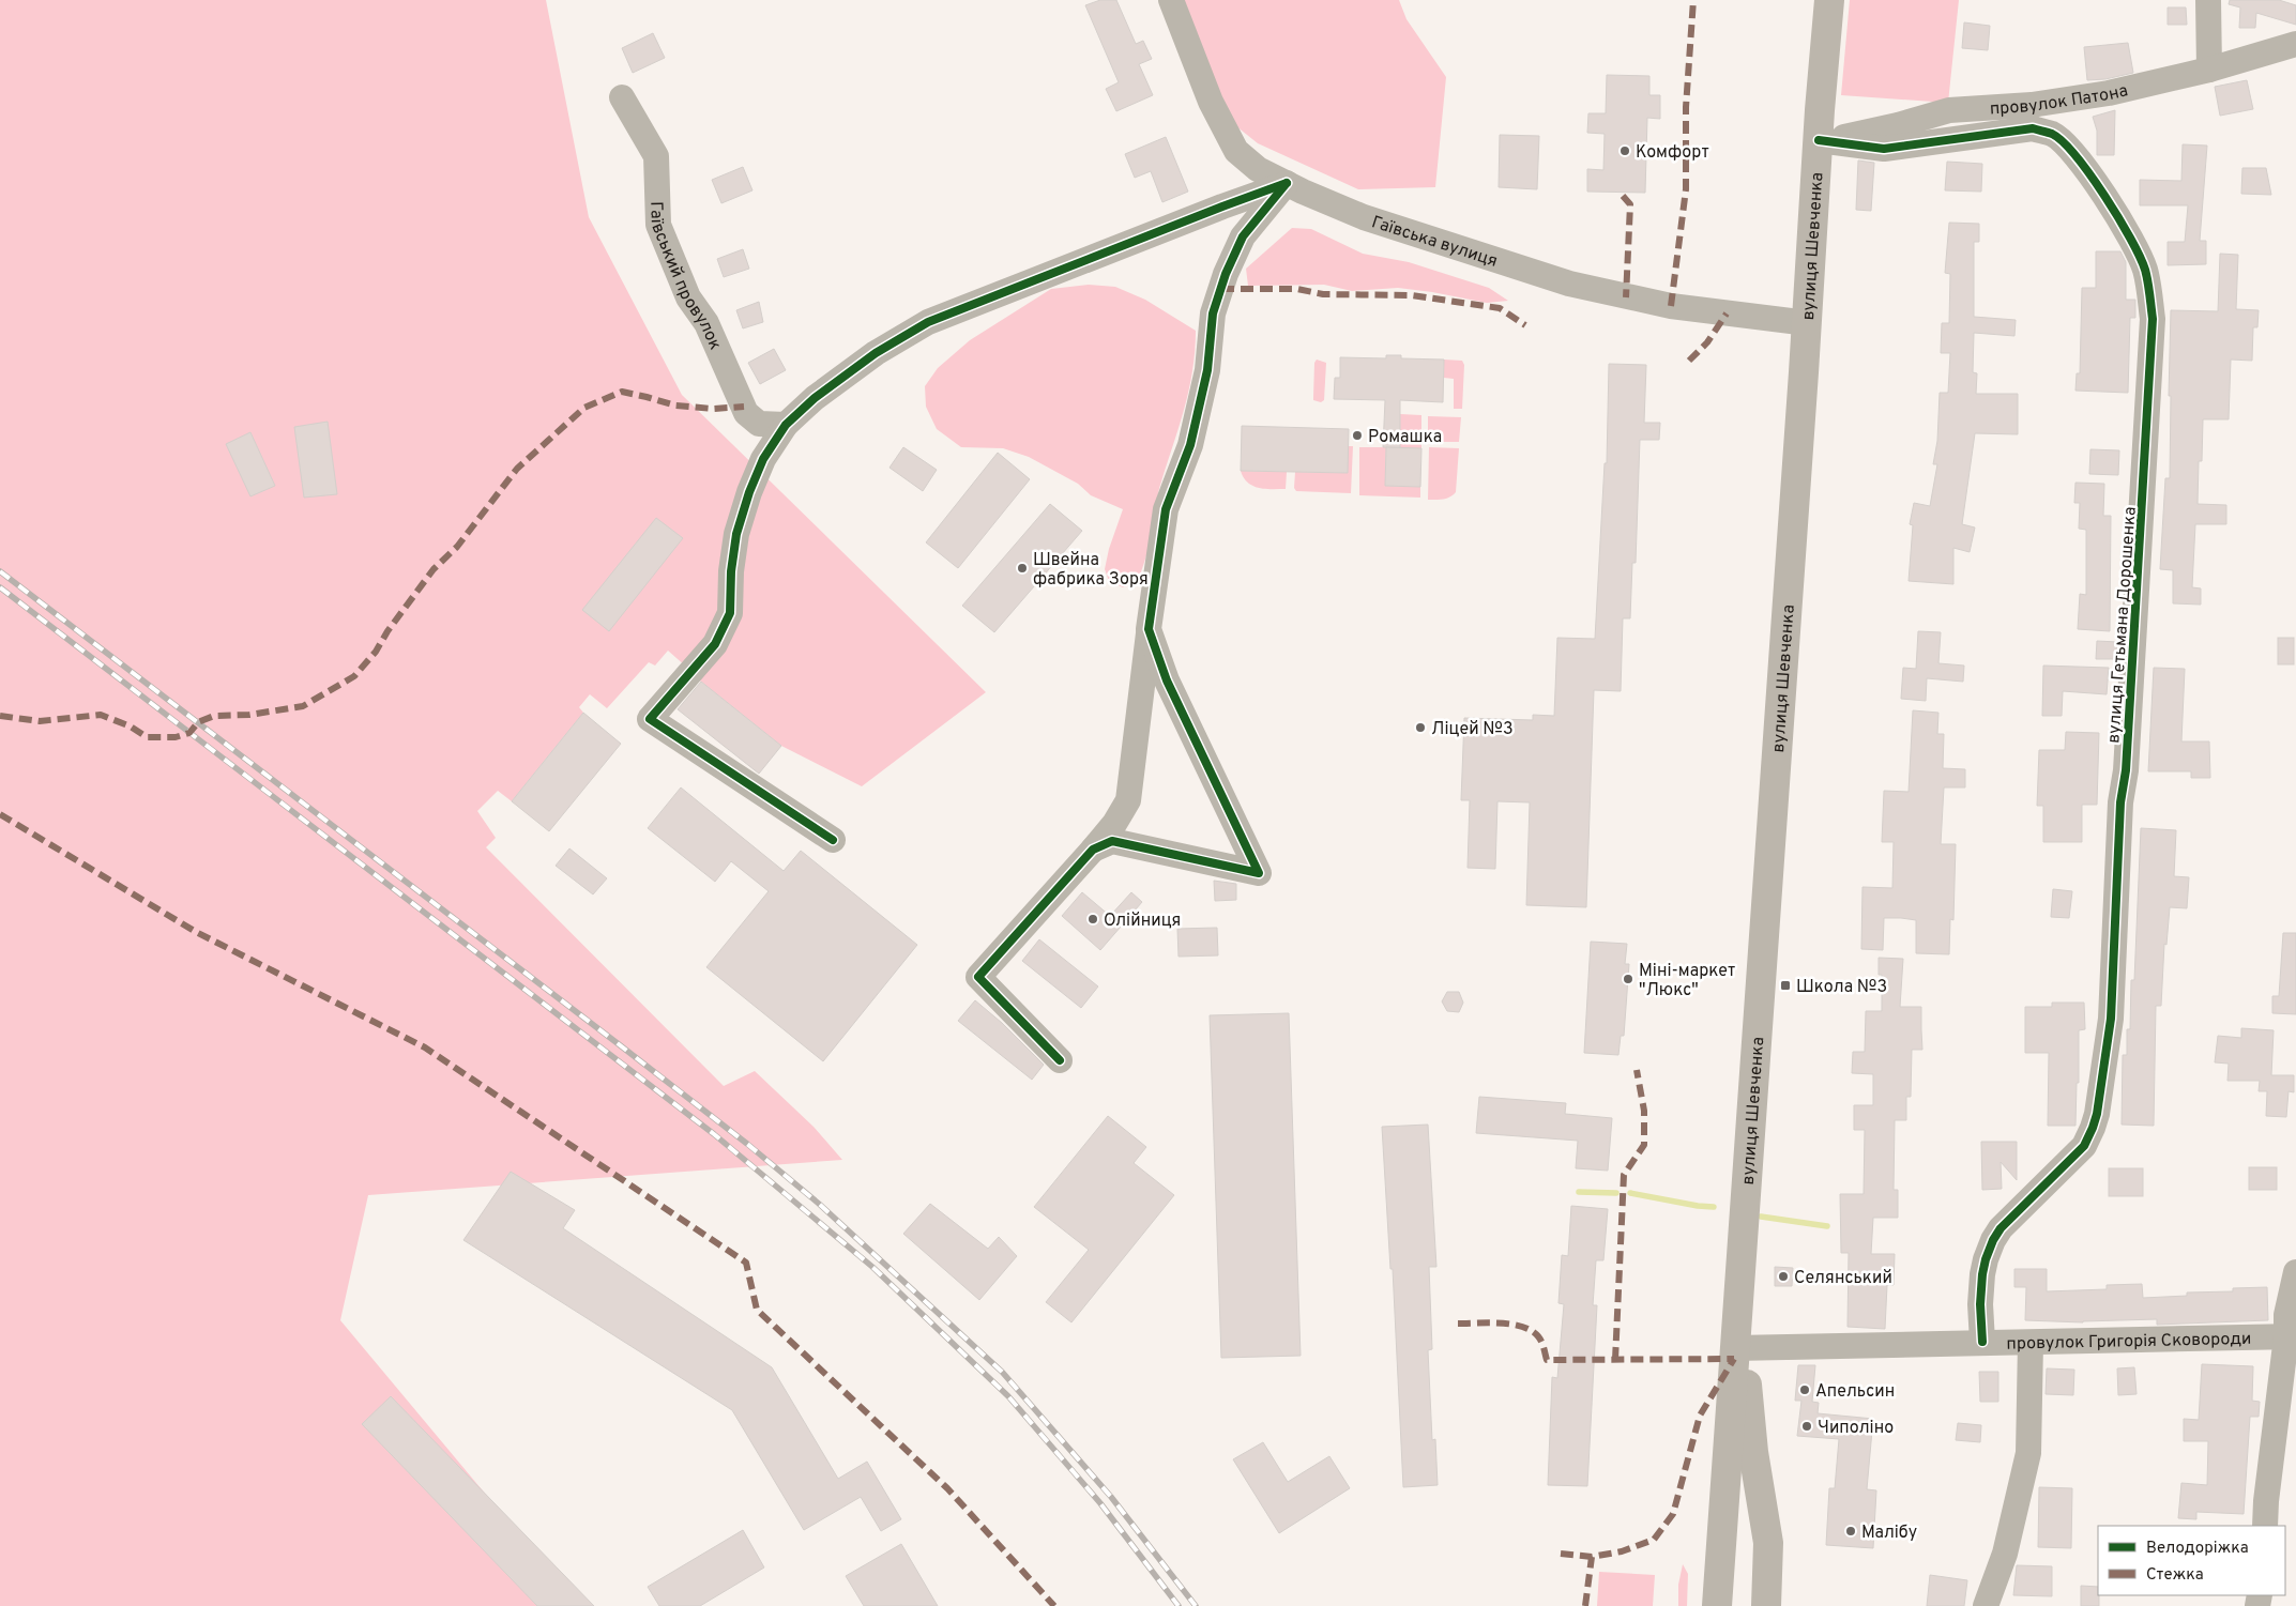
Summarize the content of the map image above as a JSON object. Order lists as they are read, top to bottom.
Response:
{
  "streets": {
    "main road": ["вулиця Шевченка"],
    "street": [
      "провулок Патона",
      "Гаївська вулиця",
      "Гаївський провулок",
      "вулиця Гетьмана Дорошенка",
      "провулок Григорія Сковороди"
    ]
  },
  "crossings": [
    ["провулок Патона", "вулиця Шевченка"],
    ["провулок Патона", "вулиця Гетьмана Дорошенка"],
    ["Гаївська вулиця", "вулиця Шевченка"],
    ["вулиця Шевченка", "вулиця Гетьмана Дорошенка"],
    ["вулиця Шевченка", "провулок Григорія Сковороди"],
    ["вулиця Гетьмана Дорошенка", "провулок Григорія Сковороди"]
  ],
  "places": {
    "other": [
      "Комфорт",
      "Ромашка",
      "Швейна фабрика Зоря",
      "Ліцей №3",
      "Олійниця",
      "Міні-маркет \"Люкс\"",
      "Селянський",
      "Апельсин",
      "Чиполіно",
      "Малібу"
    ],
    "transit": ["Школа №3"]
  },
  "legend": ["Велодоріжка", "Стежка"]
}
